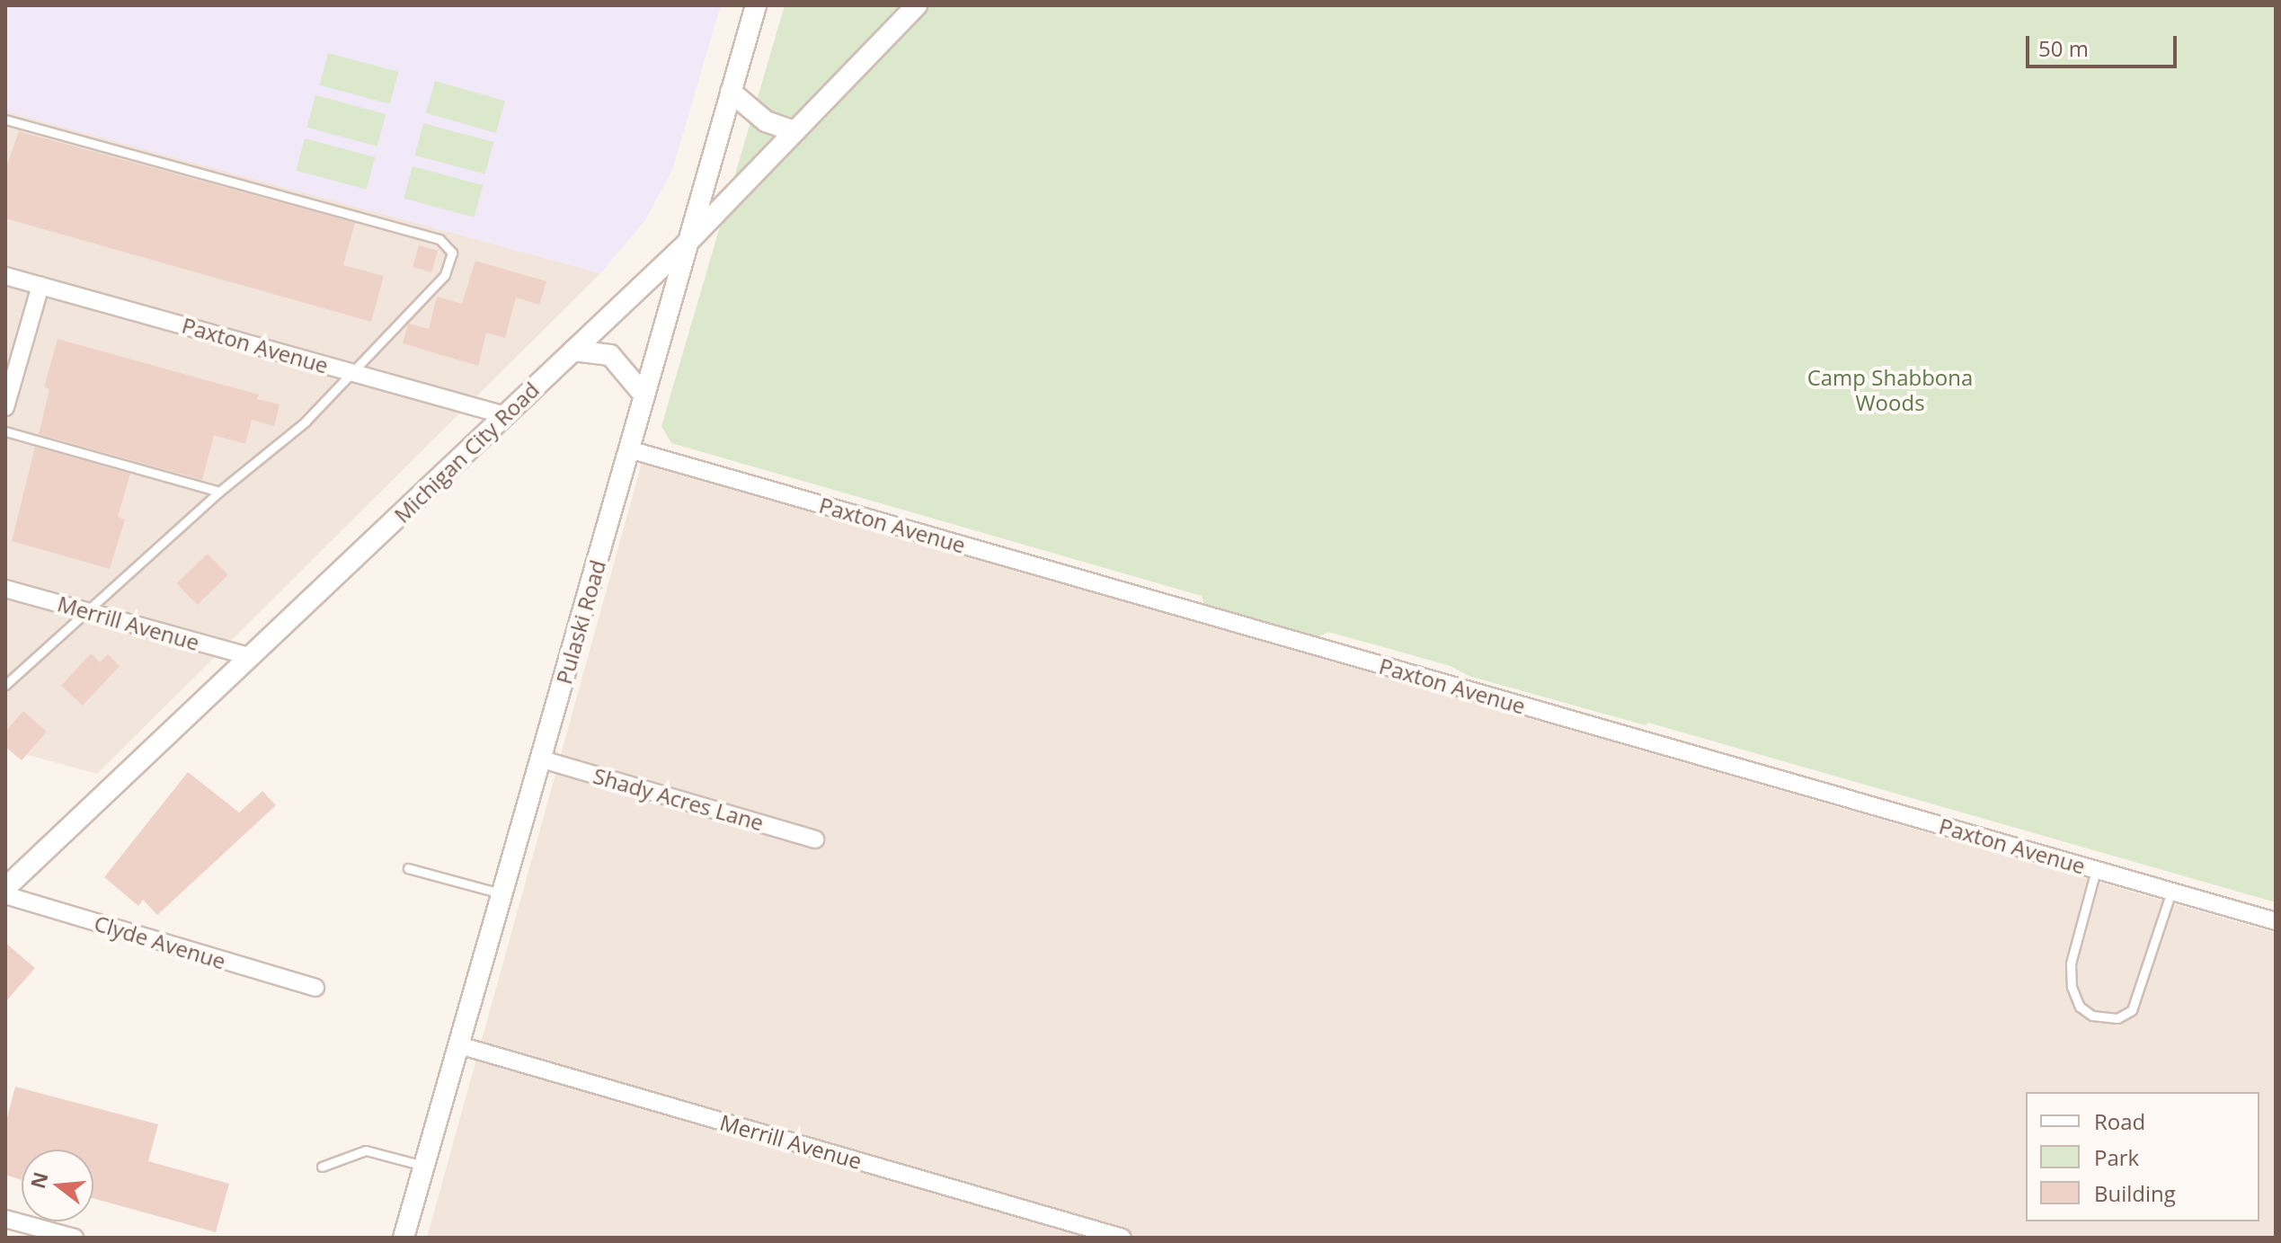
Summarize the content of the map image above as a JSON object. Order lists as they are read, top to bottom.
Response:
{
  "streets": {
    "street": [
      "Paxton Avenue",
      "Michigan City Road",
      "Pulaski Road",
      "Merrill Avenue",
      "Shady Acres Lane",
      "Clyde Avenue"
    ]
  },
  "crossings": [
    ["Paxton Avenue", "Michigan City Road"],
    ["Paxton Avenue", "Pulaski Road"],
    ["Michigan City Road", "Pulaski Road"],
    ["Michigan City Road", "Merrill Avenue"],
    ["Pulaski Road", "Merrill Avenue"],
    ["Pulaski Road", "Shady Acres Lane"]
  ],
  "parks": ["Camp Shabbona Woods"],
  "legend": ["Road", "Park", "Building"],
  "scale_bar": "50 m",
  "north": "left"
}
